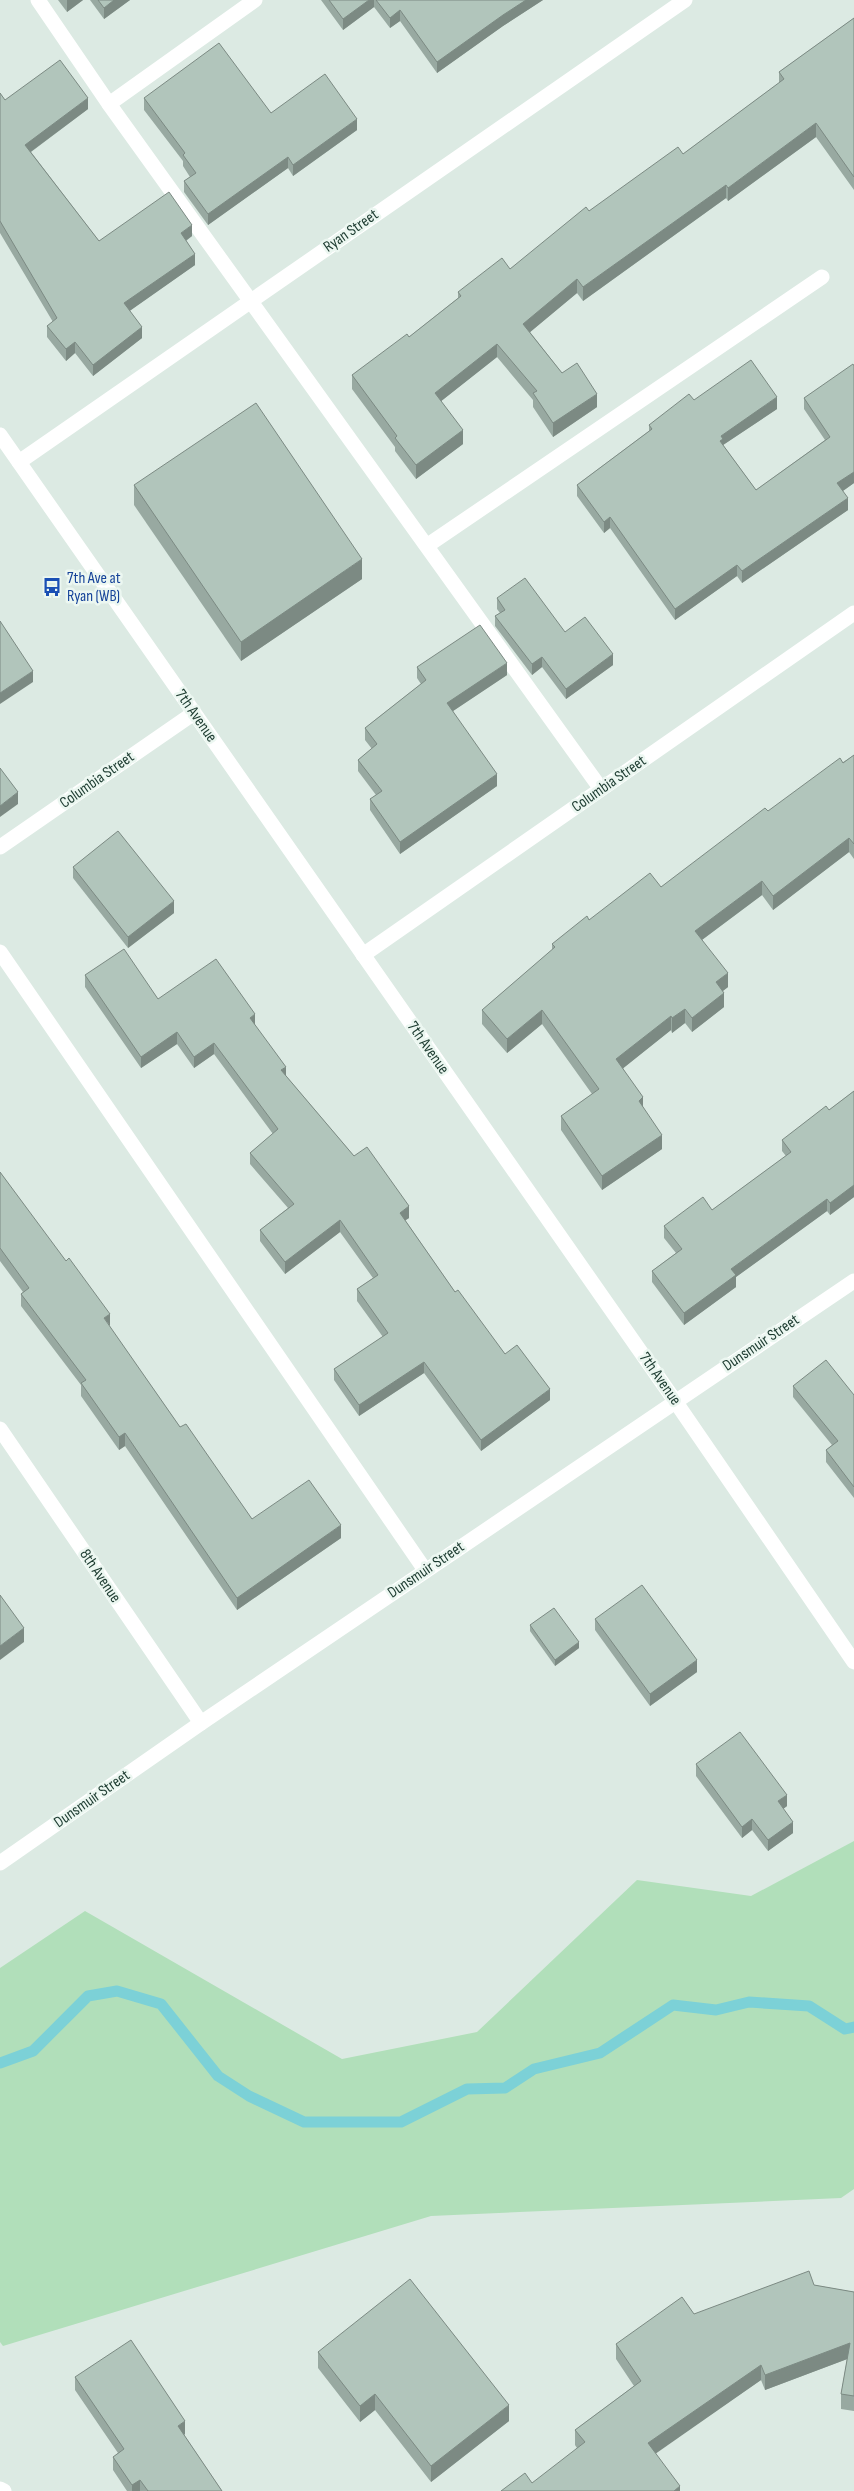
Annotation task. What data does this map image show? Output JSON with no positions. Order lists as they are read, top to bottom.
{
  "streets": {
    "street": [
      "Ryan Street",
      "7th Avenue",
      "Columbia Street",
      "Dunsmuir Street",
      "8th Avenue"
    ]
  },
  "crossings": [
    ["Ryan Street", "7th Avenue"],
    ["7th Avenue", "Columbia Street"],
    ["7th Avenue", "Dunsmuir Street"],
    ["Dunsmuir Street", "8th Avenue"]
  ],
  "places": {
    "bus stop": ["7th Ave at Ryan (WB)"]
  }
}
